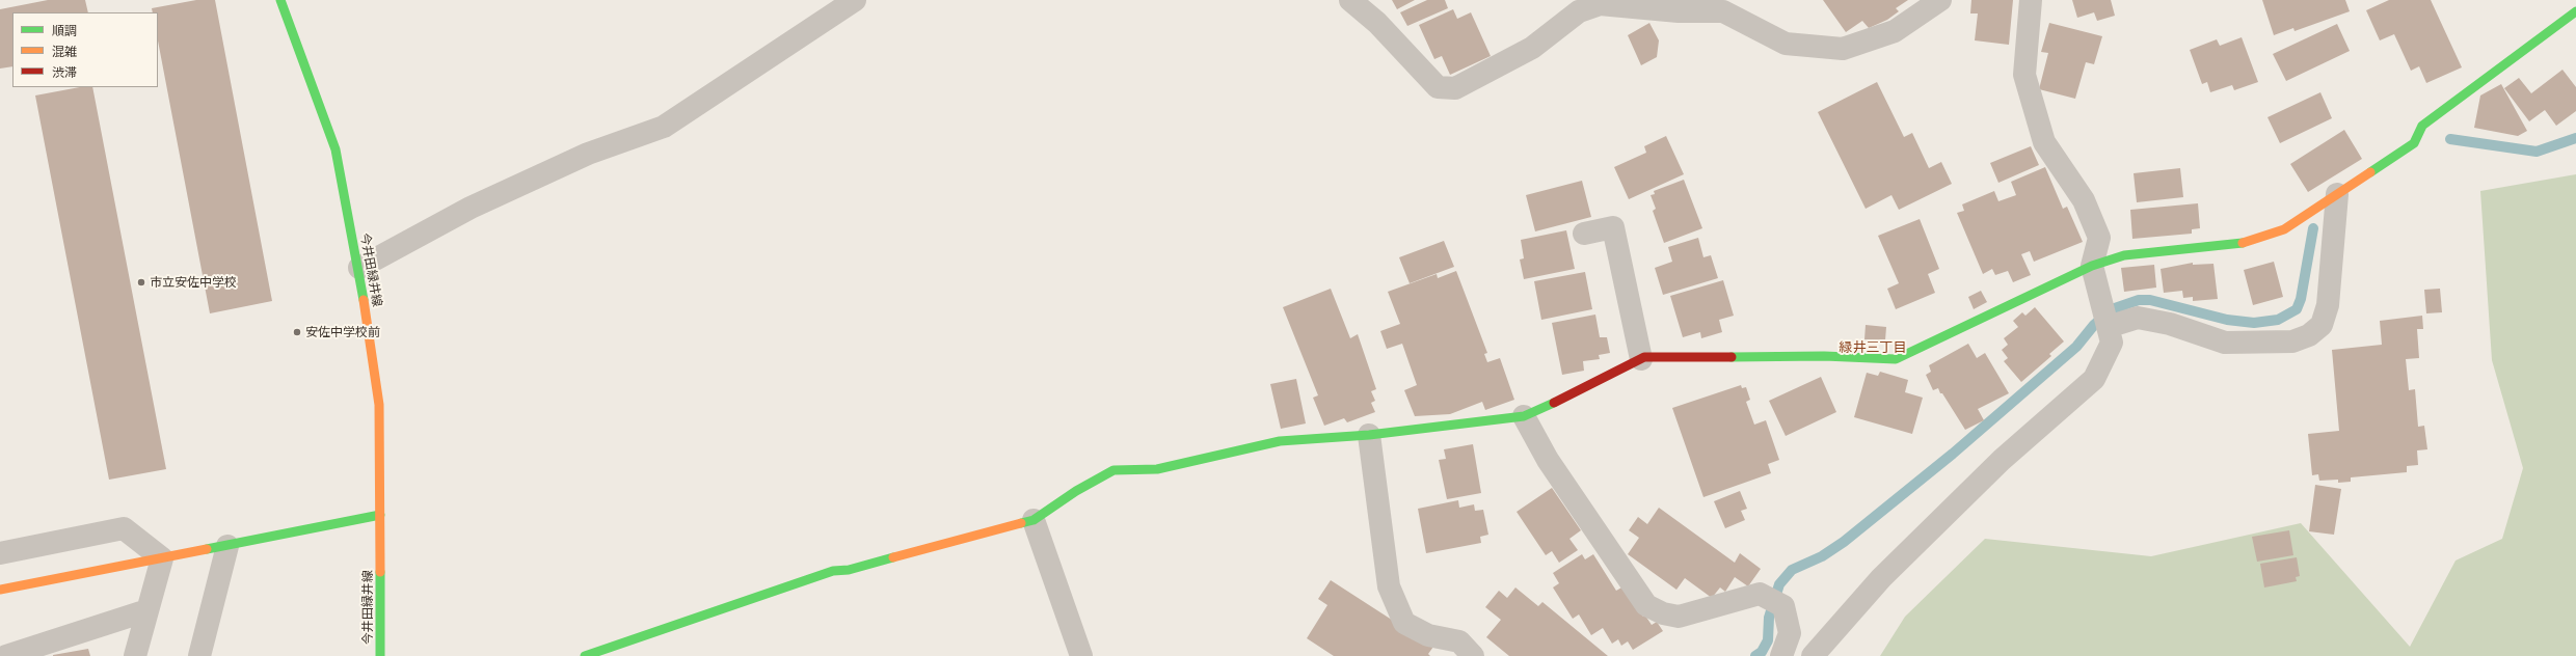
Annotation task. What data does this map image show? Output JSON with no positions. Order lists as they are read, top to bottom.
{
  "streets": {
    "street": ["今井田緑井線"]
  },
  "districts": ["緑井三丁目"],
  "places": ["市立安佐中学校", "安佐中学校前"],
  "legend": ["順調", "混雑", "渋滞"]
}
